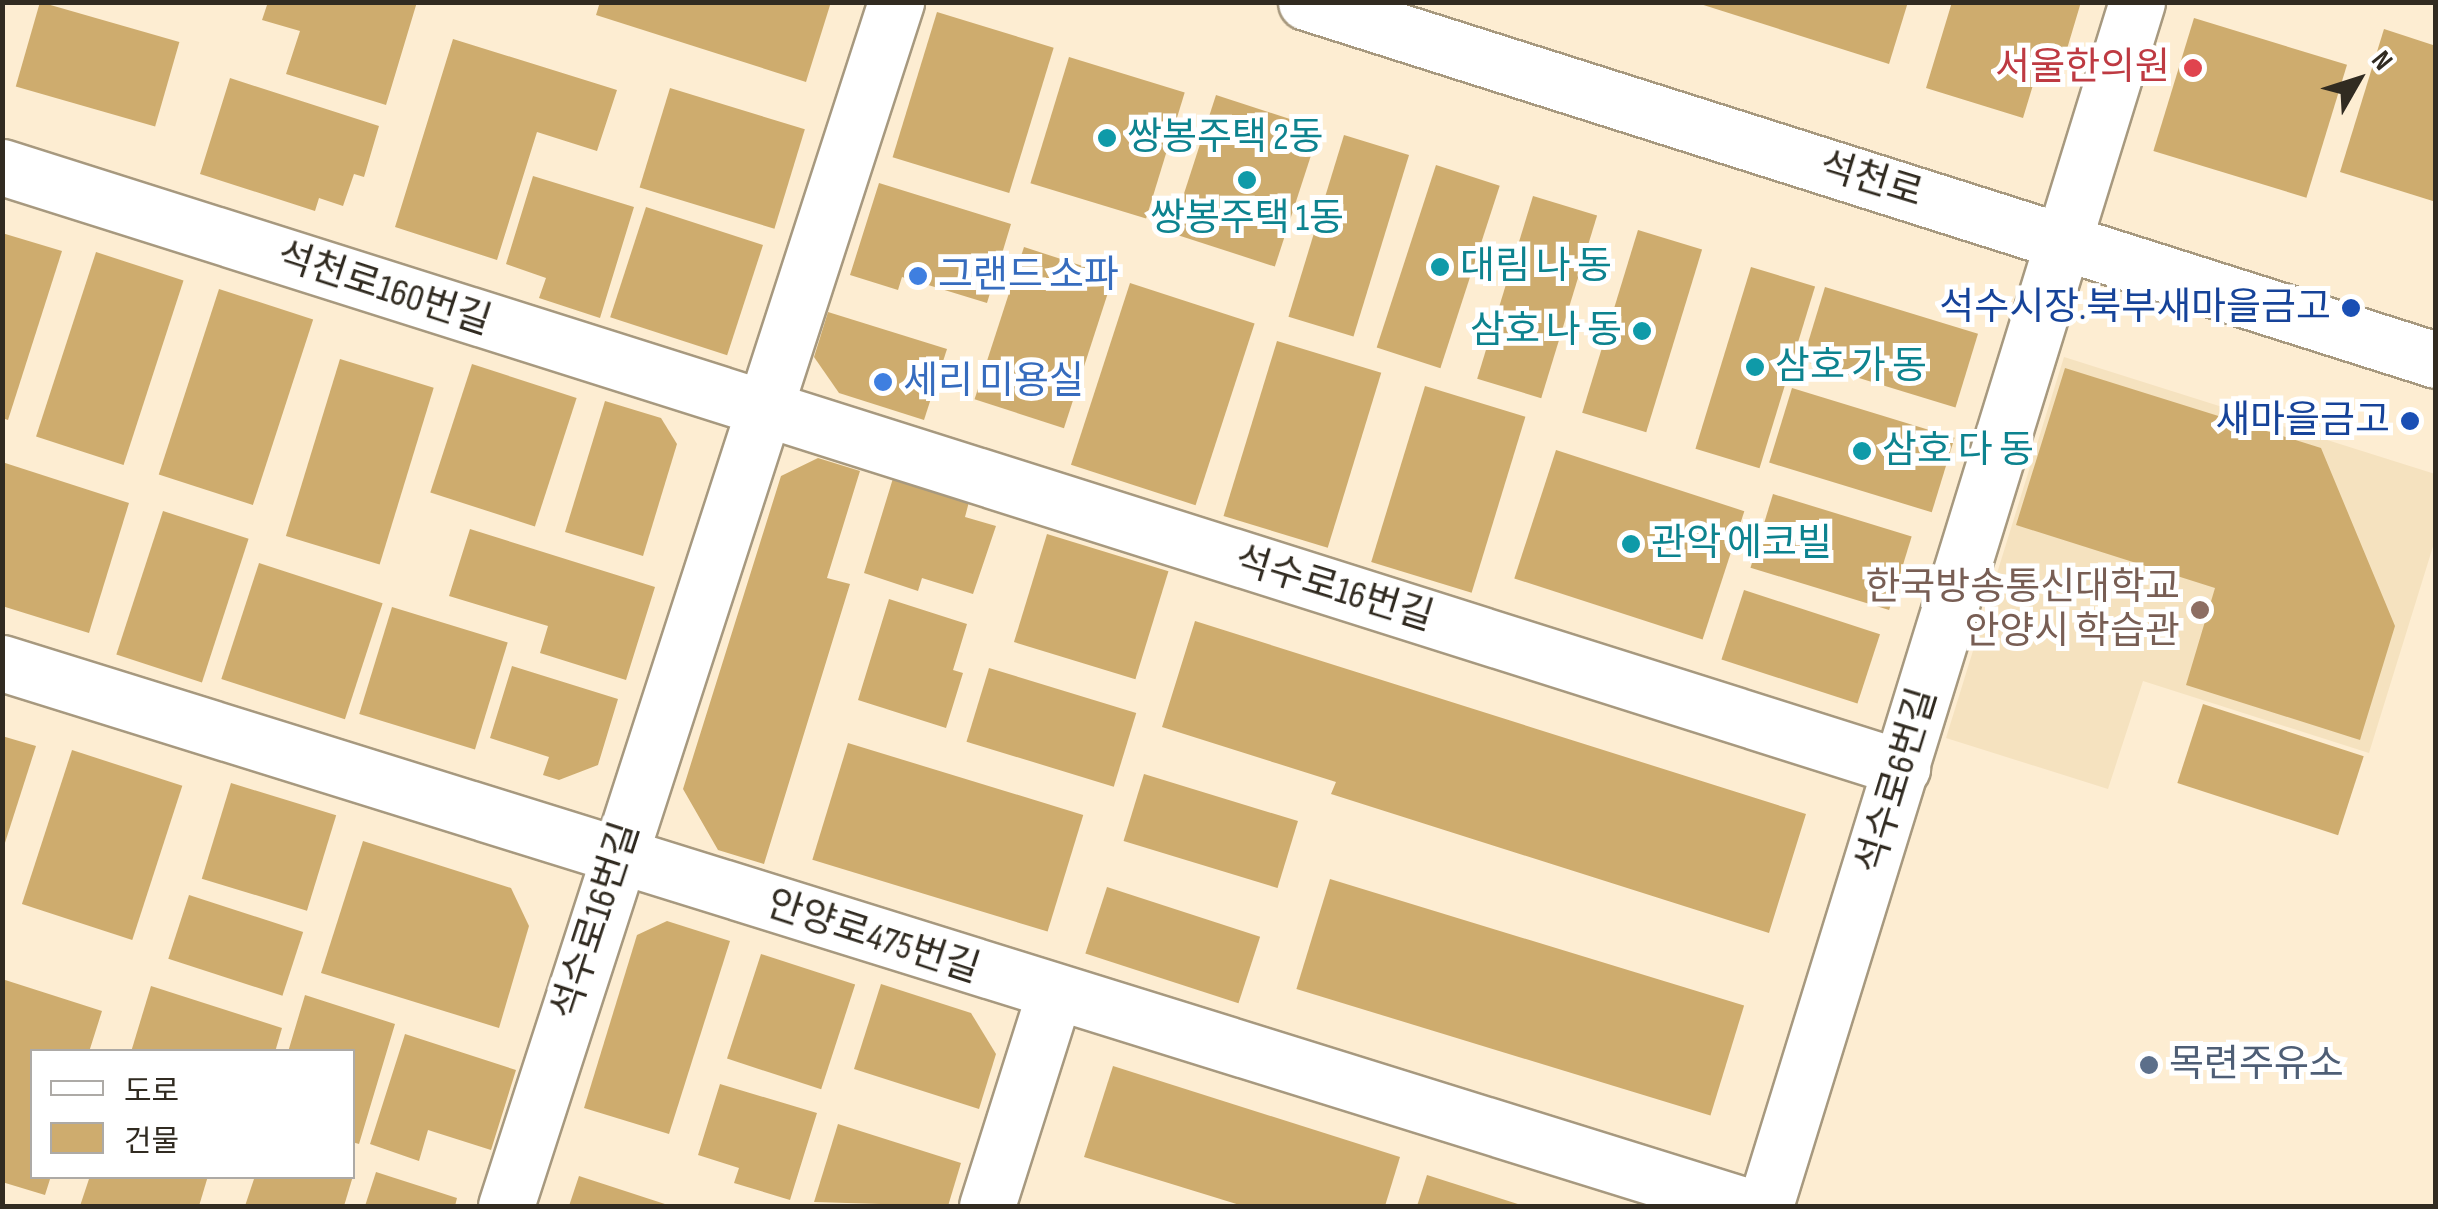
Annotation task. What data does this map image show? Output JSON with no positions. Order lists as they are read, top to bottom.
{
  "streets": {
    "street": [
      "석천로",
      "석천로160번길",
      "석수로16번길",
      "석수로6번길",
      "안양로475번길"
    ]
  },
  "crossings": [
    ["석천로", "석수로6번길"],
    ["석천로160번길", "석수로16번길"],
    ["석수로16번길", "석수로6번길"],
    ["석수로16번길", "안양로475번길"]
  ],
  "places": [
    "서울한의원",
    "쌍봉주택 2동",
    "쌍봉주택 1동",
    "대림 나 동",
    "그랜드 소파",
    "석수시장.북부새마을금고",
    "삼호 나 동",
    "삼호 가 동",
    "세리 미용실",
    "새마을금고",
    "삼호 다 동",
    "관악 에코빌",
    "한국방송통신대학교 안양시 학습관",
    "목련주유소"
  ],
  "legend": ["도로", "건물"],
  "north": "top right"
}
